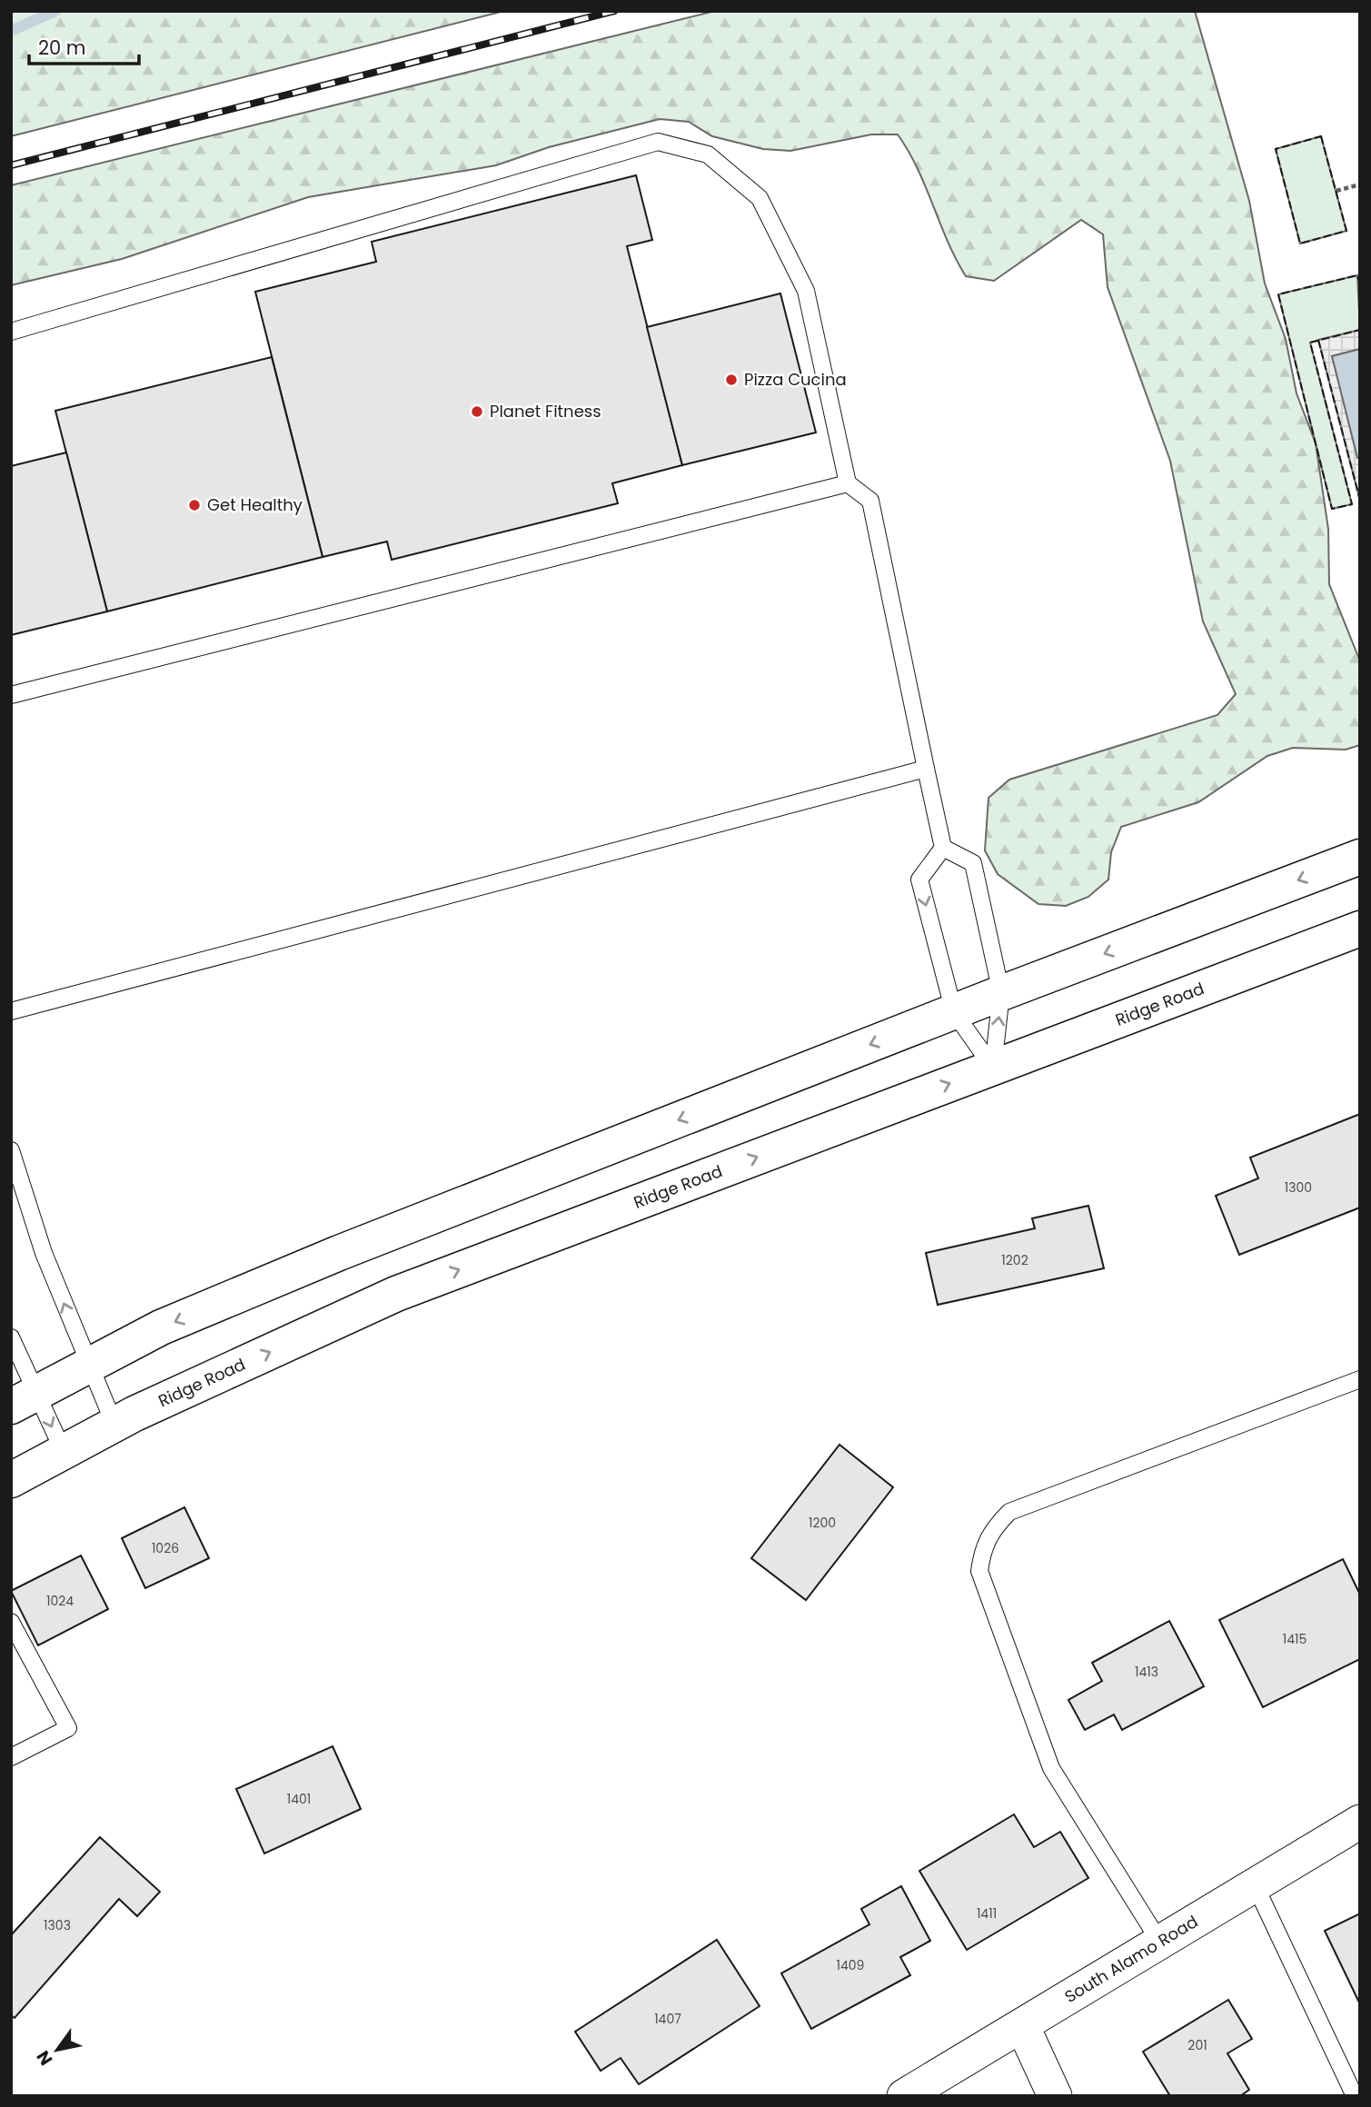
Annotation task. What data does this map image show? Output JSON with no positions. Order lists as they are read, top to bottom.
{
  "streets": {
    "main road": ["Ridge Road"],
    "street": ["South Alamo Road"]
  },
  "places": ["Pizza Cucina", "Planet Fitness", "Get Healthy"],
  "house_numbers": [
    "1300",
    "1202",
    "1200",
    "1026",
    "1024",
    "1415",
    "1413",
    "1401",
    "1411",
    "1303",
    "1409",
    "1407",
    "201"
  ],
  "scale_bar": "20 m",
  "north": "bottom left"
}
